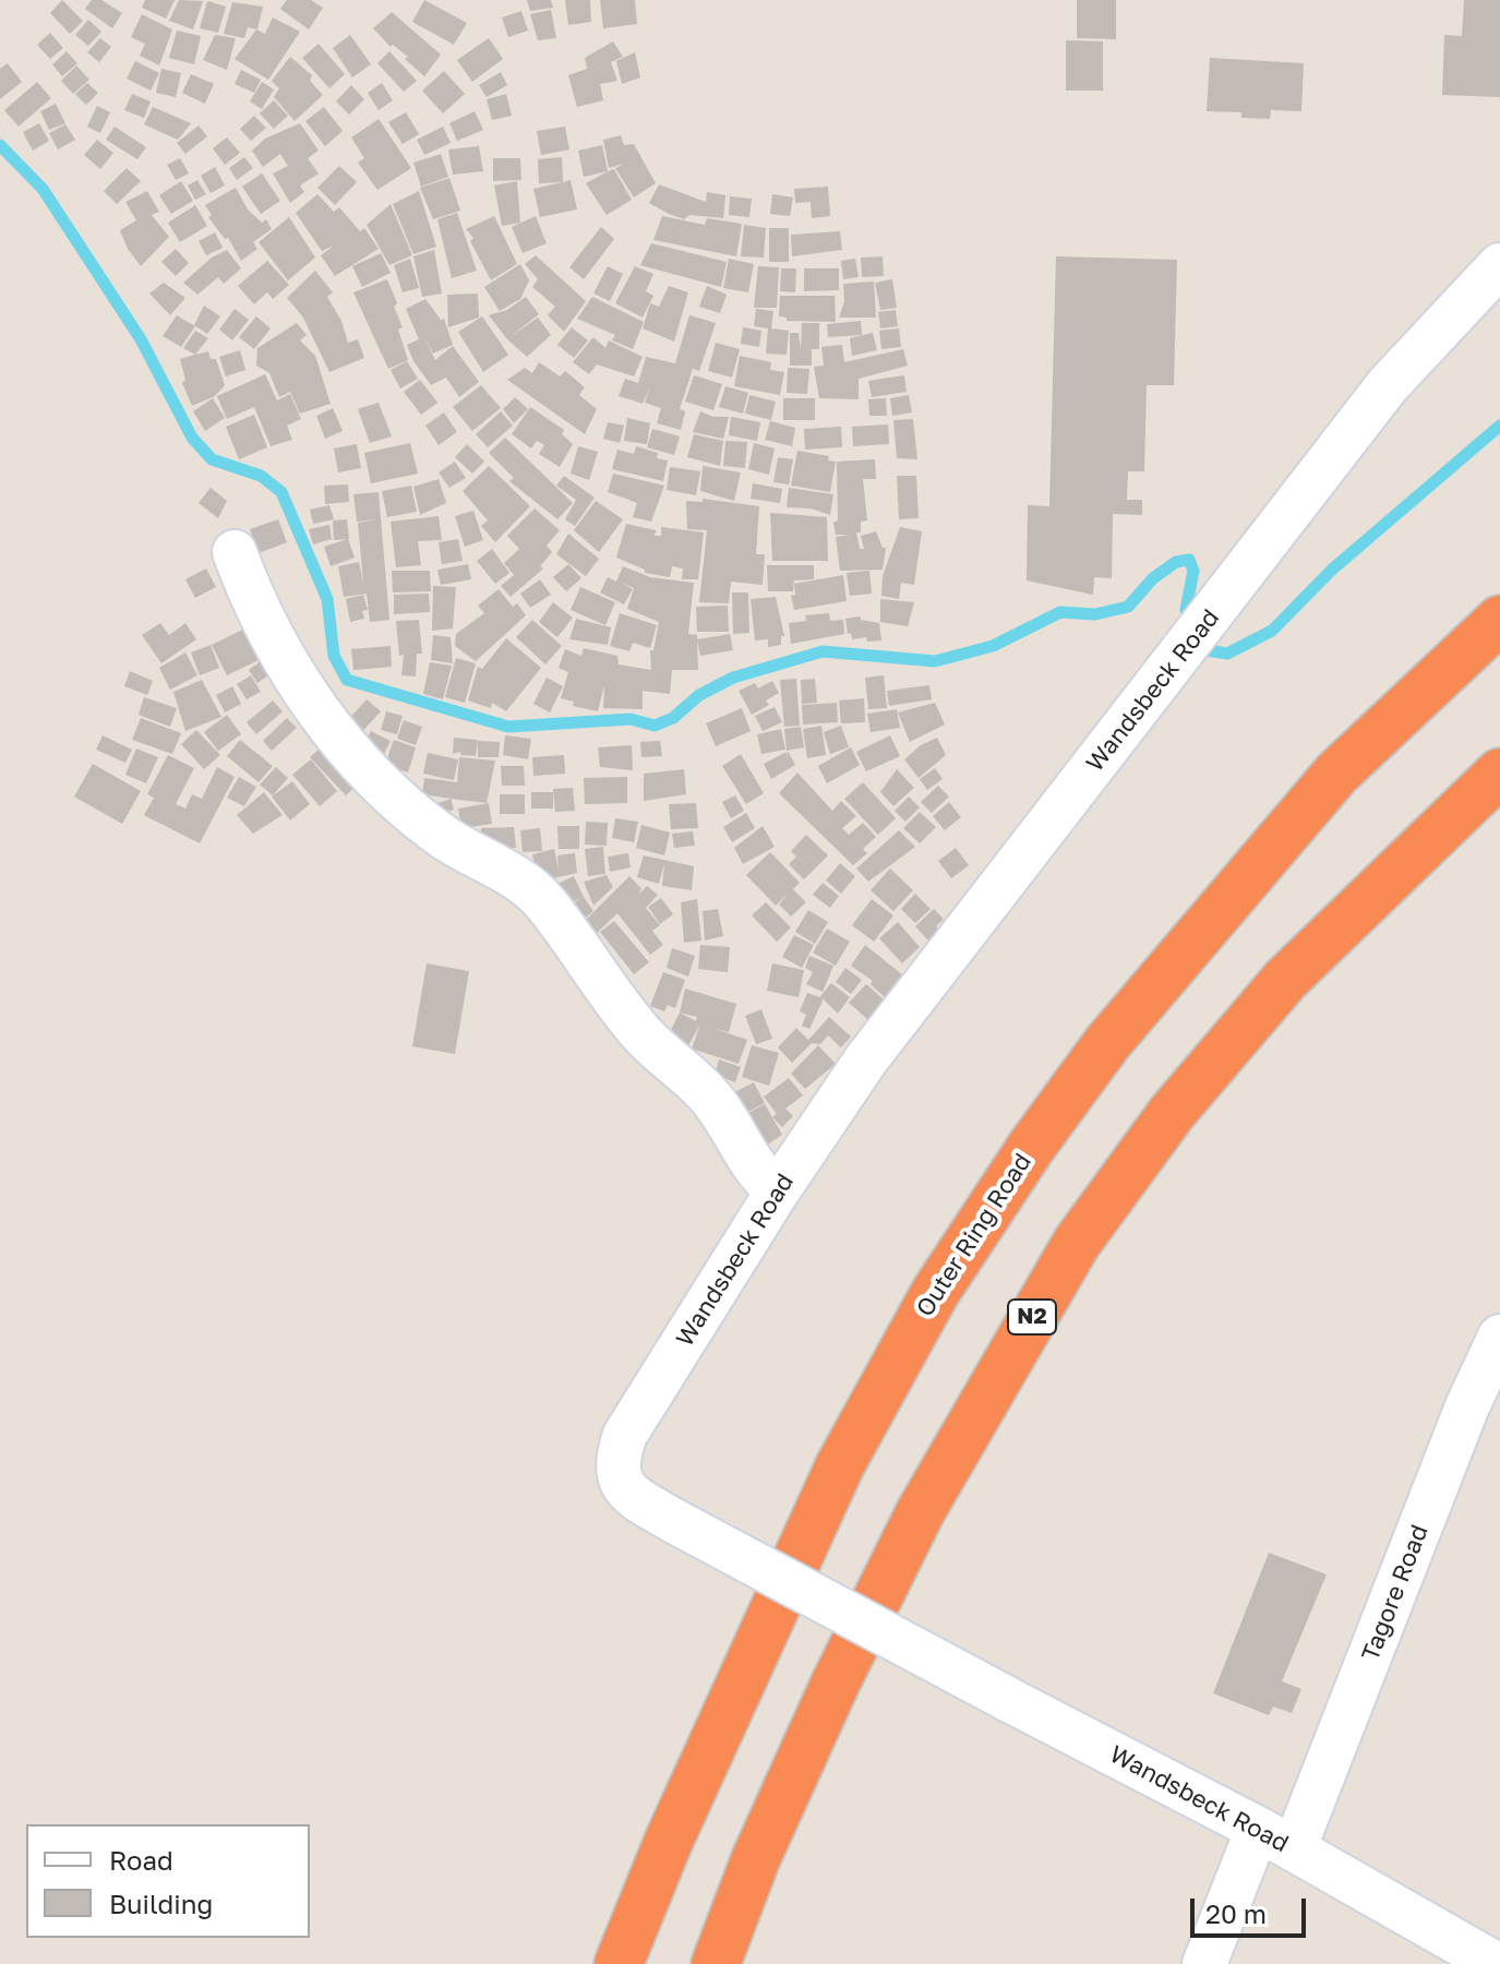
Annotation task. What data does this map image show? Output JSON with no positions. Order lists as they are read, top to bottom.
{
  "streets": {
    "highway": ["Outer Ring Road", "N2"],
    "street": ["Wandsbeck Road", "Tagore Road"]
  },
  "crossings": [
    ["Wandsbeck Road", "Tagore Road"]
  ],
  "legend": ["Road", "Building"],
  "scale_bar": "20 m"
}
